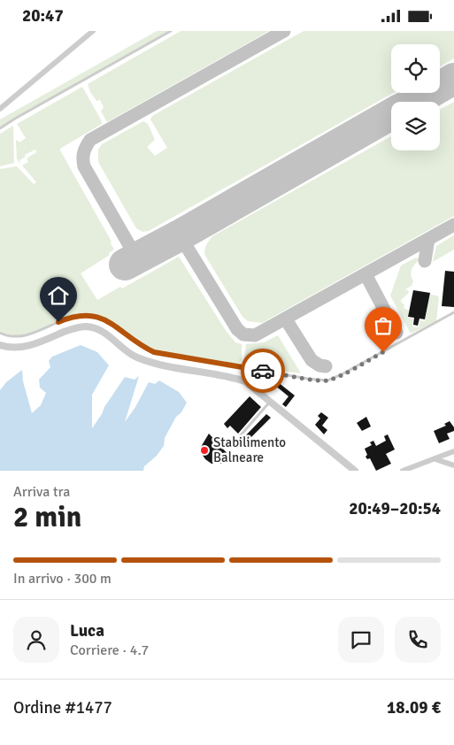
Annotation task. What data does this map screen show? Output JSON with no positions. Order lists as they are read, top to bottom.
{
  "places": ["Stabilimento Balneare"],
  "page": {
    "status": "20:47",
    "heading": ["2 min", "Arriva tra", "20:49–20:54"],
    "panel": [
      "Luca",
      "Corriere · 4.7",
      "Ordine #1477",
      "18.09 €"
    ],
    "bar": "In arrivo · 300 m"
  }
}
